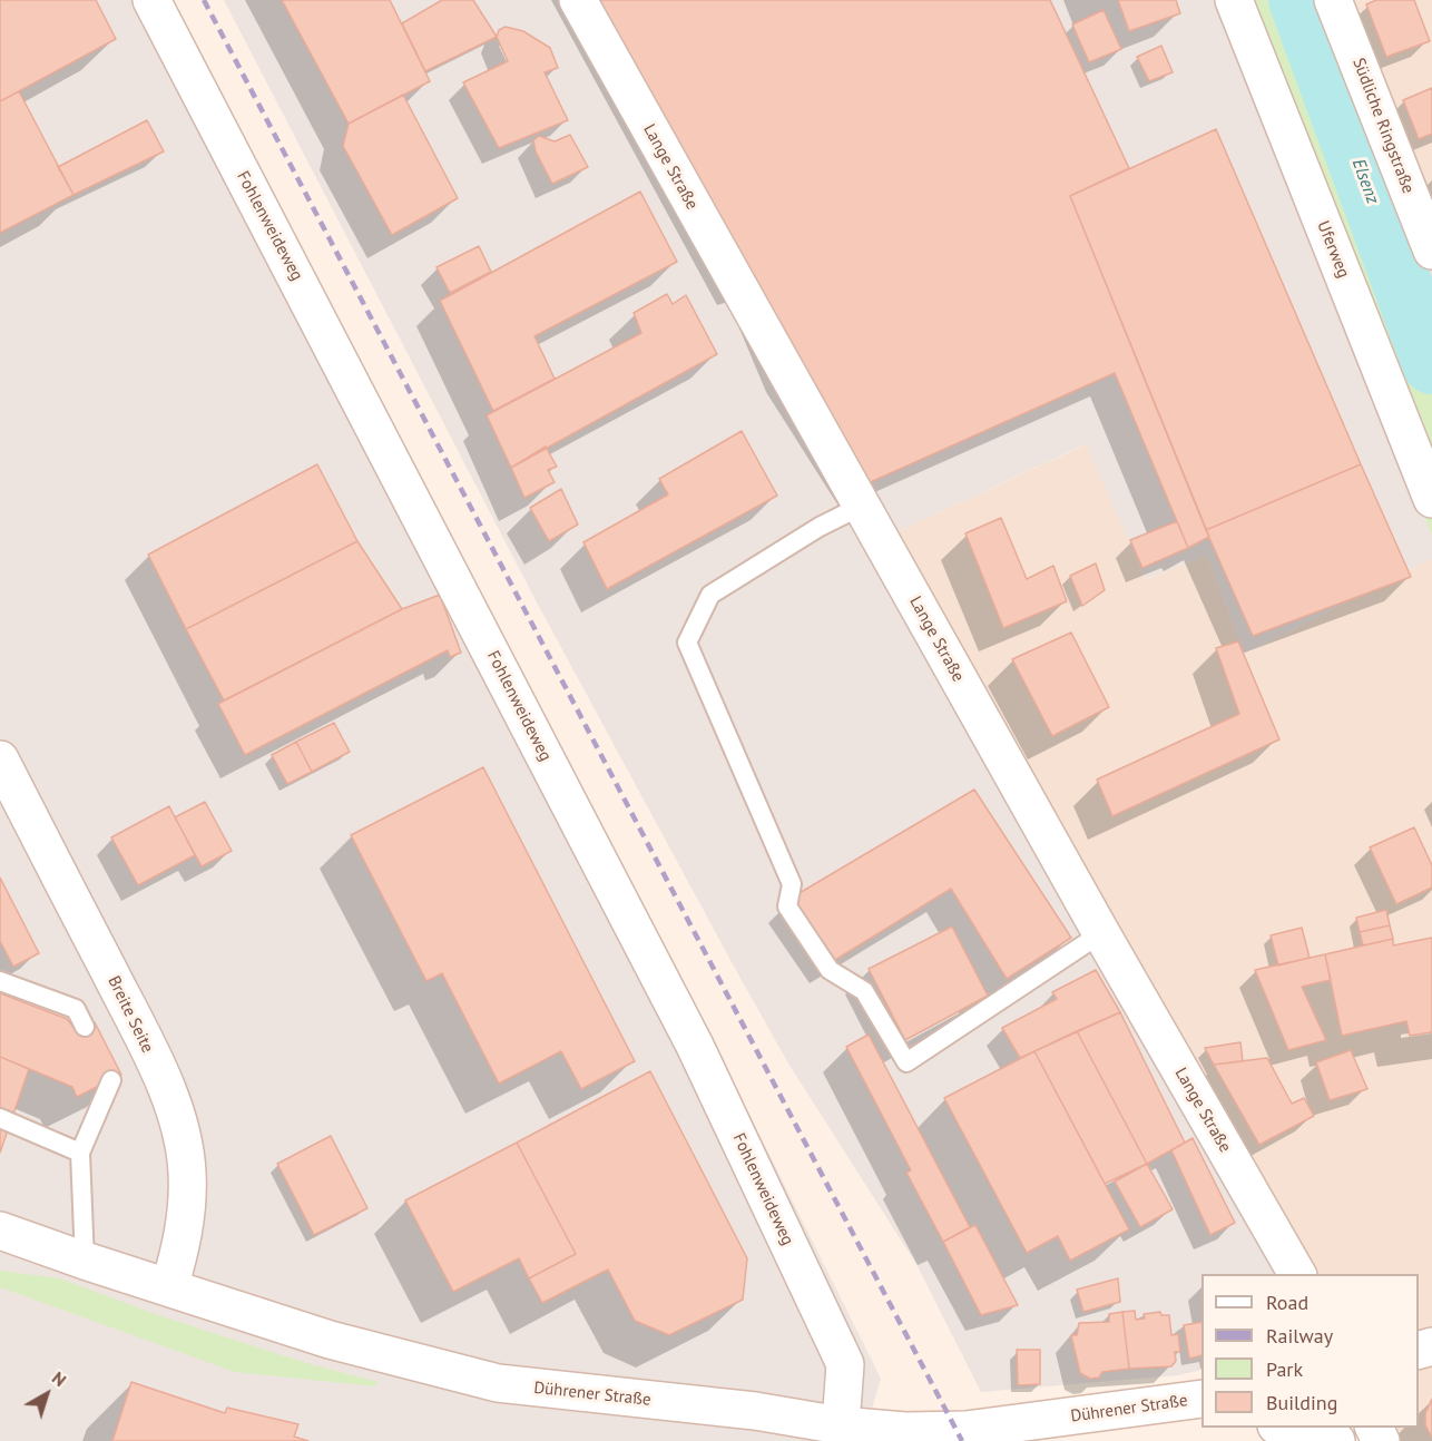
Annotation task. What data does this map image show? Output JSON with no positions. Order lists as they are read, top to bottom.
{
  "streets": {
    "street": [
      "Südliche Ringstraße",
      "Lange Straße",
      "Fohlenweideweg",
      "Uferweg",
      "Breite Seite",
      "Dührener Straße"
    ]
  },
  "crossings": [
    ["Fohlenweideweg", "Dührener Straße"],
    ["Breite Seite", "Dührener Straße"]
  ],
  "water": ["Elsenz"],
  "legend": [
    "Road",
    "Railway",
    "Park",
    "Building"
  ],
  "north": "top right"
}
